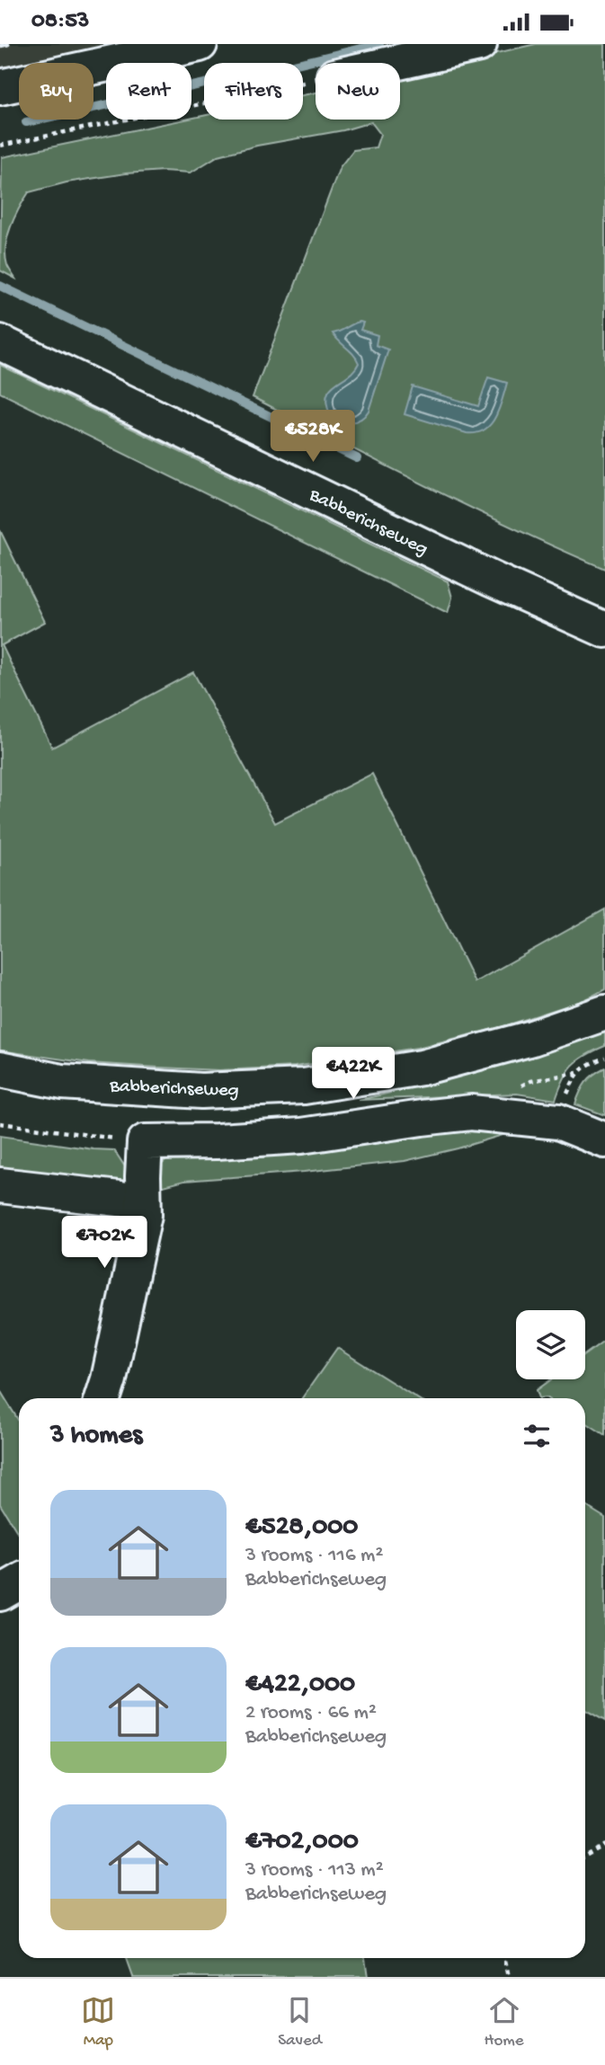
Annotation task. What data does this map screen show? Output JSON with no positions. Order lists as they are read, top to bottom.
{
  "streets": {
    "street": ["Babberichseweg"]
  },
  "page": {
    "status": "08:53",
    "chip": [
      "Buy",
      "Rent",
      "Filters",
      "New"
    ],
    "price": ["€528K", "€422K", "€702K"],
    "heading": "3 homes",
    "list": [
      {
        "name": "€528,000",
        "note": "3 rooms · 116 m² · Babberichseweg"
      },
      {
        "name": "€422,000",
        "note": "2 rooms · 66 m² · Babberichseweg"
      },
      {
        "name": "€702,000",
        "note": "3 rooms · 113 m² · Babberichseweg"
      }
    ],
    "tabs": ["Map", "Saved", "Home"]
  }
}
